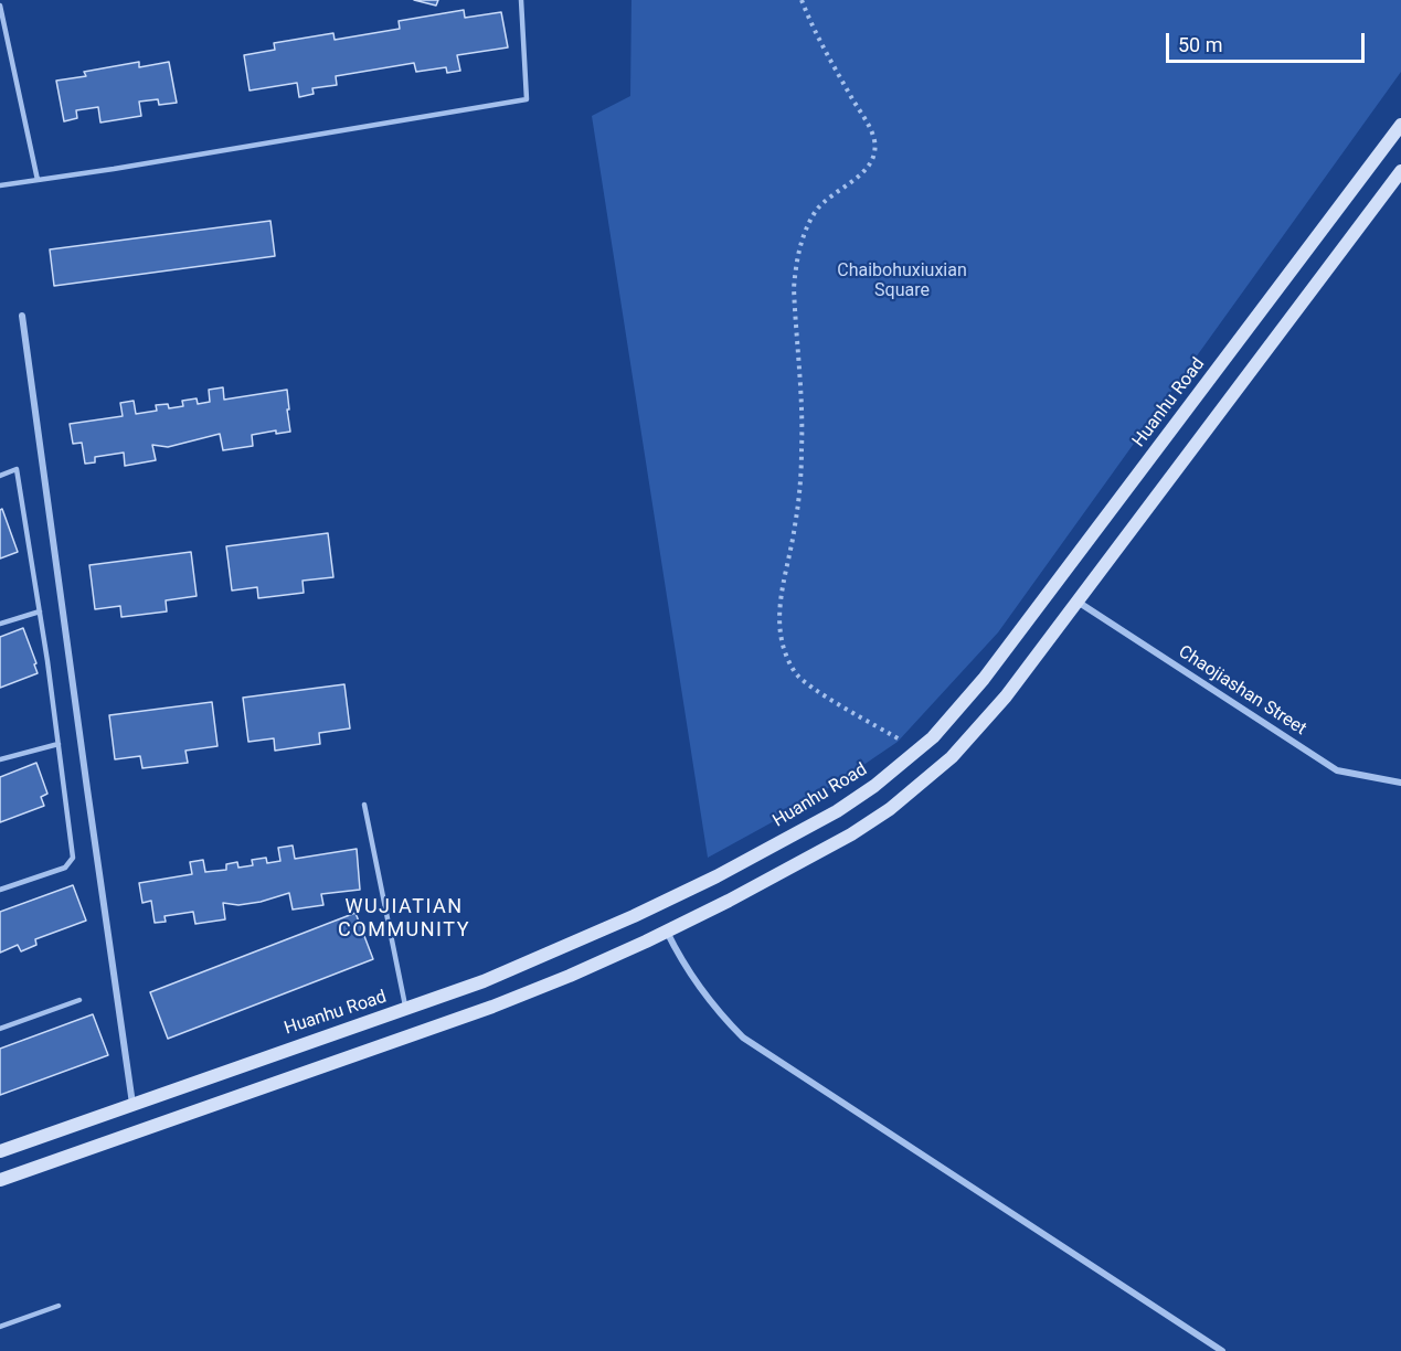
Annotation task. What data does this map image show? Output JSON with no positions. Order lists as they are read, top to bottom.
{
  "streets": {
    "street": ["Huanhu Road", "Chaojiashan Street"]
  },
  "districts": ["WUJIATIAN COMMUNITY"],
  "parks": ["Chaibohuxiuxian Square"],
  "scale_bar": "50 m"
}
